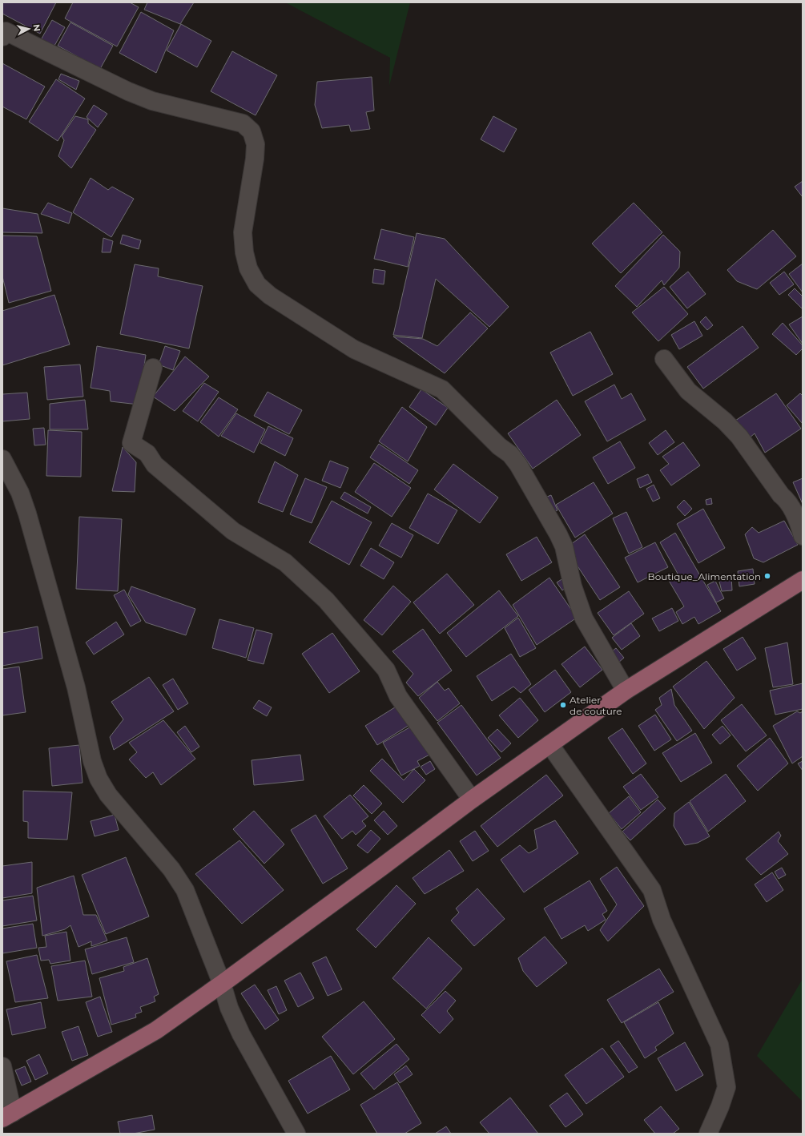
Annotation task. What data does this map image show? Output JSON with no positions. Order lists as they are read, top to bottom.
{
  "places": ["Boutique_Alimentation", "Atelier de couture"],
  "north": "right"
}
